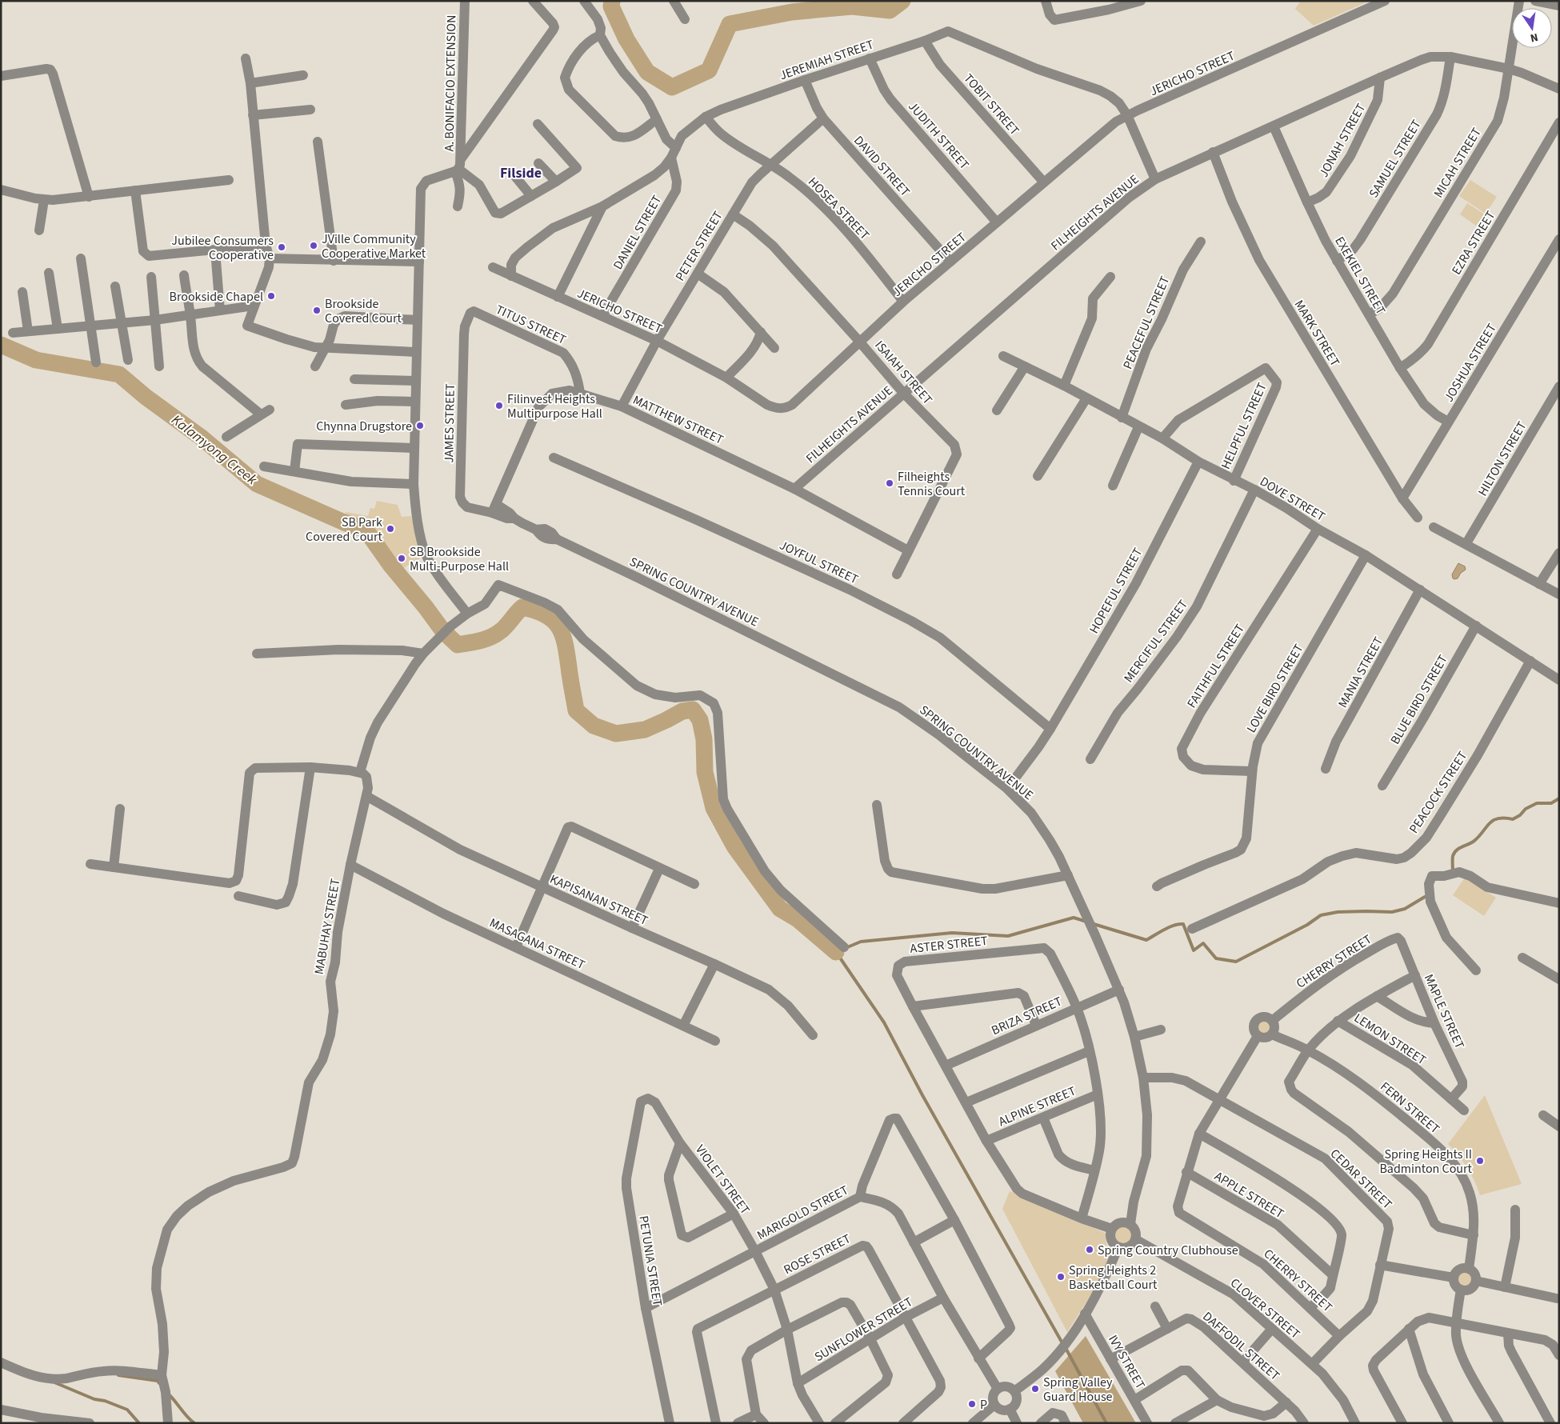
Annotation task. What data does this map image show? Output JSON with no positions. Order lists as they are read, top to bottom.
{
  "streets": {
    "street": [
      "JEREMIAH STREET",
      "JERICHO STREET",
      "A. BONIFACIO EXTENSION",
      "TOBIT STREET",
      "JUDITH STREET",
      "JONAH STREET",
      "SAMUEL STREET",
      "MICAH STREET",
      "DAVID STREET",
      "HOSEA STREET",
      "FILHEIGHTS AVENUE",
      "DANIEL STREET",
      "EZRA STREET",
      "PETER STREET",
      "EXEKIEL STREET",
      "PEACEFUL STREET",
      "TITUS STREET",
      "MARK STREET",
      "JOSHUA STREET",
      "ISAIAH STREET",
      "MATTHEW STREET",
      "JAMES STREET",
      "HELPFUL STREET",
      "HILTON STREET",
      "DOVE STREET",
      "JOYFUL STREET",
      "HOPEFUL STREET",
      "SPRING COUNTRY AVENUE",
      "MERCIFUL STREET",
      "FAITHFUL STREET",
      "MANIA STREET",
      "LOVE BIRD STREET",
      "BLUE BIRD STREET",
      "PEACOCK STREET",
      "KAPISANAN STREET",
      "MABUHAY STREET",
      "MASAGANA STREET",
      "ASTER STREET",
      "CHERRY STREET",
      "MAPLE STREET",
      "BRIZA STREET",
      "LEMON STREET",
      "ALPINE STREET",
      "FERN STREET",
      "CEDAR STREET",
      "VIOLET STREET",
      "APPLE STREET",
      "MARIGOLD STREET",
      "ROSE STREET",
      "PETUNIA STREET",
      "CLOVER STREET",
      "SUNFLOWER STREET",
      "DAFFODIL STREET",
      "IVY STREET"
    ]
  },
  "crossings": [
    ["JEREMIAH STREET", "JERICHO STREET"],
    ["JEREMIAH STREET", "TOBIT STREET"],
    ["JEREMIAH STREET", "JUDITH STREET"],
    ["JEREMIAH STREET", "DAVID STREET"],
    ["JEREMIAH STREET", "HOSEA STREET"],
    ["JEREMIAH STREET", "FILHEIGHTS AVENUE"],
    ["JEREMIAH STREET", "DANIEL STREET"],
    ["JERICHO STREET", "TOBIT STREET"],
    ["JERICHO STREET", "JUDITH STREET"],
    ["JERICHO STREET", "DAVID STREET"],
    ["JERICHO STREET", "HOSEA STREET"],
    ["JERICHO STREET", "DANIEL STREET"],
    ["JERICHO STREET", "PETER STREET"],
    ["JERICHO STREET", "ISAIAH STREET"],
    ["JONAH STREET", "FILHEIGHTS AVENUE"],
    ["JONAH STREET", "EXEKIEL STREET"],
    ["SAMUEL STREET", "FILHEIGHTS AVENUE"],
    ["SAMUEL STREET", "EXEKIEL STREET"],
    ["MICAH STREET", "FILHEIGHTS AVENUE"],
    ["MICAH STREET", "EXEKIEL STREET"],
    ["DAVID STREET", "PETER STREET"],
    ["HOSEA STREET", "PETER STREET"],
    ["FILHEIGHTS AVENUE", "EXEKIEL STREET"],
    ["FILHEIGHTS AVENUE", "MARK STREET"],
    ["FILHEIGHTS AVENUE", "ISAIAH STREET"],
    ["FILHEIGHTS AVENUE", "MATTHEW STREET"],
    ["EZRA STREET", "EXEKIEL STREET"],
    ["PETER STREET", "ISAIAH STREET"],
    ["PETER STREET", "MATTHEW STREET"],
    ["EXEKIEL STREET", "JOSHUA STREET"],
    ["PEACEFUL STREET", "DOVE STREET"],
    ["TITUS STREET", "MATTHEW STREET"],
    ["TITUS STREET", "JAMES STREET"],
    ["MARK STREET", "JOSHUA STREET"],
    ["ISAIAH STREET", "MATTHEW STREET"],
    ["MATTHEW STREET", "JAMES STREET"],
    ["MATTHEW STREET", "SPRING COUNTRY AVENUE"],
    ["JAMES STREET", "SPRING COUNTRY AVENUE"],
    ["HELPFUL STREET", "DOVE STREET"],
    ["DOVE STREET", "HOPEFUL STREET"],
    ["DOVE STREET", "MERCIFUL STREET"],
    ["DOVE STREET", "FAITHFUL STREET"],
    ["DOVE STREET", "MANIA STREET"],
    ["DOVE STREET", "LOVE BIRD STREET"],
    ["DOVE STREET", "BLUE BIRD STREET"],
    ["DOVE STREET", "PEACOCK STREET"],
    ["JOYFUL STREET", "HOPEFUL STREET"],
    ["SPRING COUNTRY AVENUE", "ASTER STREET"],
    ["SPRING COUNTRY AVENUE", "BRIZA STREET"],
    ["SPRING COUNTRY AVENUE", "CEDAR STREET"],
    ["SPRING COUNTRY AVENUE", "CLOVER STREET"],
    ["FAITHFUL STREET", "LOVE BIRD STREET"],
    ["KAPISANAN STREET", "MABUHAY STREET"],
    ["MABUHAY STREET", "MASAGANA STREET"],
    ["ASTER STREET", "BRIZA STREET"],
    ["ASTER STREET", "ALPINE STREET"],
    ["ASTER STREET", "CLOVER STREET"],
    ["CHERRY STREET", "MAPLE STREET"],
    ["CHERRY STREET", "FERN STREET"],
    ["CHERRY STREET", "CEDAR STREET"],
    ["CHERRY STREET", "APPLE STREET"],
    ["MAPLE STREET", "LEMON STREET"],
    ["CEDAR STREET", "CLOVER STREET"],
    ["VIOLET STREET", "MARIGOLD STREET"],
    ["VIOLET STREET", "ROSE STREET"],
    ["VIOLET STREET", "PETUNIA STREET"],
    ["VIOLET STREET", "SUNFLOWER STREET"],
    ["MARIGOLD STREET", "PETUNIA STREET"],
    ["MARIGOLD STREET", "SUNFLOWER STREET"],
    ["ROSE STREET", "SUNFLOWER STREET"],
    ["DAFFODIL STREET", "IVY STREET"]
  ],
  "districts": ["Filside"],
  "water": ["Kalamyong Creek"],
  "places": [
    "JVille Community Cooperative Market",
    "Jubilee Consumers Cooperative",
    "Brookside Chapel",
    "Brookside Covered Court",
    "Filinvest Heights Multipurpose Hall",
    "Chynna Drugstore",
    "Filheights Tennis Court",
    "SB Park Covered Court",
    "SB Brookside Multi-Purpose Hall",
    "Spring Heights II Badminton Court",
    "Spring Country Clubhouse",
    "Spring Heights 2 Basketball Court",
    "Spring Valley Guard House",
    "P"
  ],
  "north": "bottom"
}
